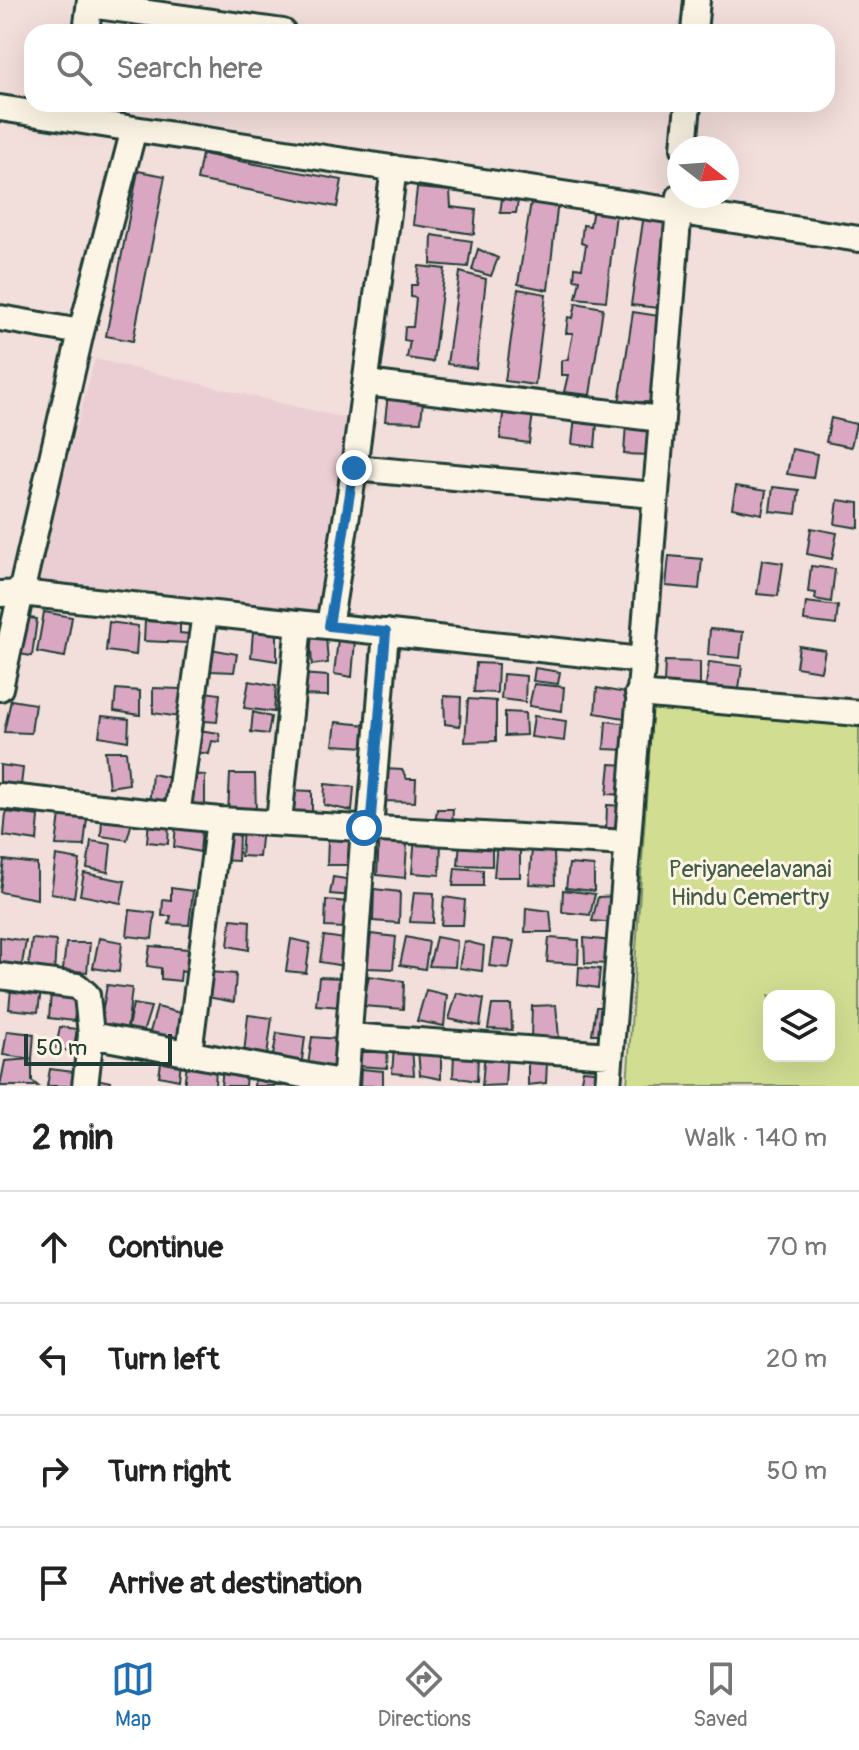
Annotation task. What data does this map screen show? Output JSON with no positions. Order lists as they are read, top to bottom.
{
  "parks": ["Periyaneelavanai Hindu Cemertry"],
  "scale_bar": "50 m",
  "north": "right",
  "page": {
    "search": "Search here",
    "scale": "50 m",
    "heading": ["2 min", "Walk · 140 m"],
    "list": [
      ["Continue", "70 m"],
      ["Turn left", "20 m"],
      ["Turn right", "50 m"],
      "Arrive at destination"
    ],
    "nav": ["Map", "Directions", "Saved"]
  }
}
